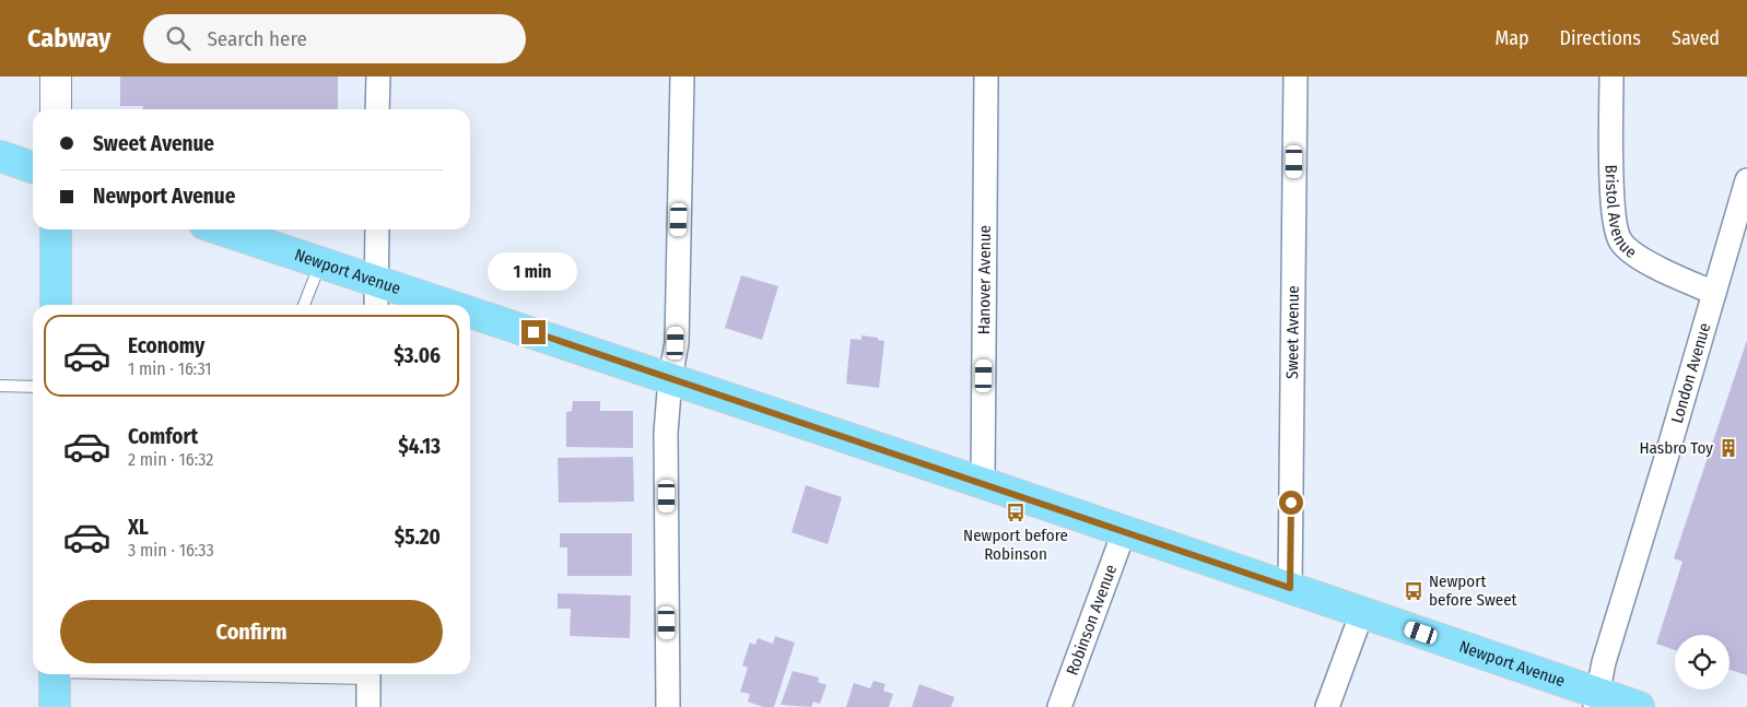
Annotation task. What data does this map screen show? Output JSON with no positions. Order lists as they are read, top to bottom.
{
  "streets": {
    "main road": ["Newport Avenue"],
    "street": [
      "Bristol Avenue",
      "Hanover Avenue",
      "Sweet Avenue",
      "London Avenue",
      "Robinson Avenue"
    ]
  },
  "crossings": [
    ["Bristol Avenue", "London Avenue"],
    ["Newport Avenue", "Hanover Avenue"],
    ["Newport Avenue", "Sweet Avenue"],
    ["Newport Avenue", "London Avenue"],
    ["Newport Avenue", "Robinson Avenue"]
  ],
  "places": {
    "building": ["Hasbro Toy"],
    "bus stop": ["Newport before Robinson", "Newport before Sweet"]
  },
  "page": {
    "header": "Cabway",
    "search": "Search here",
    "nav": ["Map", "Directions", "Saved"],
    "banner": ["Sweet Avenue", "Newport Avenue"],
    "bubble": "1 min",
    "list": [
      {
        "name": "Economy",
        "note": "1 min · 16:31",
        "value": "$3.06"
      },
      {
        "name": "Comfort",
        "note": "2 min · 16:32",
        "value": "$4.13"
      },
      {
        "name": "XL",
        "note": "3 min · 16:33",
        "value": "$5.20"
      }
    ],
    "buttons": "Confirm"
  }
}
